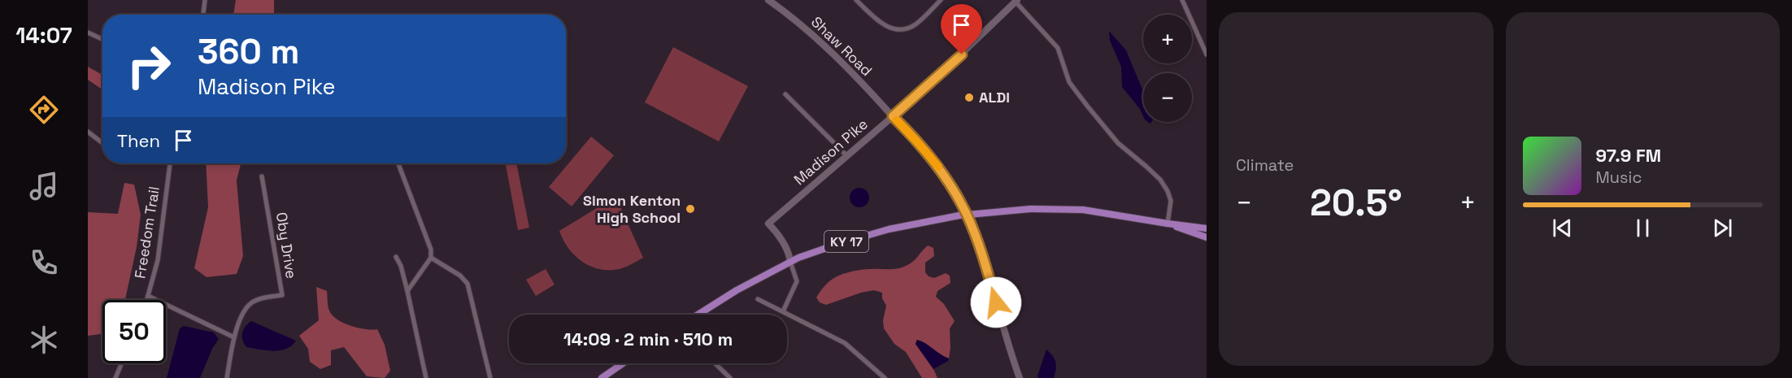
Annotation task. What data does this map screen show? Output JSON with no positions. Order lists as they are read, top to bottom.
{
  "streets": {
    "main road": ["Shaw Road", "Madison Pike", "KY 17"],
    "street": ["Freedom Trail", "Oby Drive"]
  },
  "crossings": [
    ["Shaw Road", "Madison Pike"],
    ["Shaw Road", "KY 17"],
    ["Madison Pike", "KY 17"]
  ],
  "places": ["ALDI", "Simon Kenton High School"],
  "page": {
    "tabs": "14:07",
    "tile": "Climate",
    "map_buttons": ["+", "−"],
    "turn": ["360 m", "Madison Pike"],
    "then": "Then",
    "song": ["97.9 FM", "Music"],
    "heat": ["−", "20.5°", "+"],
    "limit": "50",
    "trip": "14:09 · 2 min · 510 m"
  }
}
